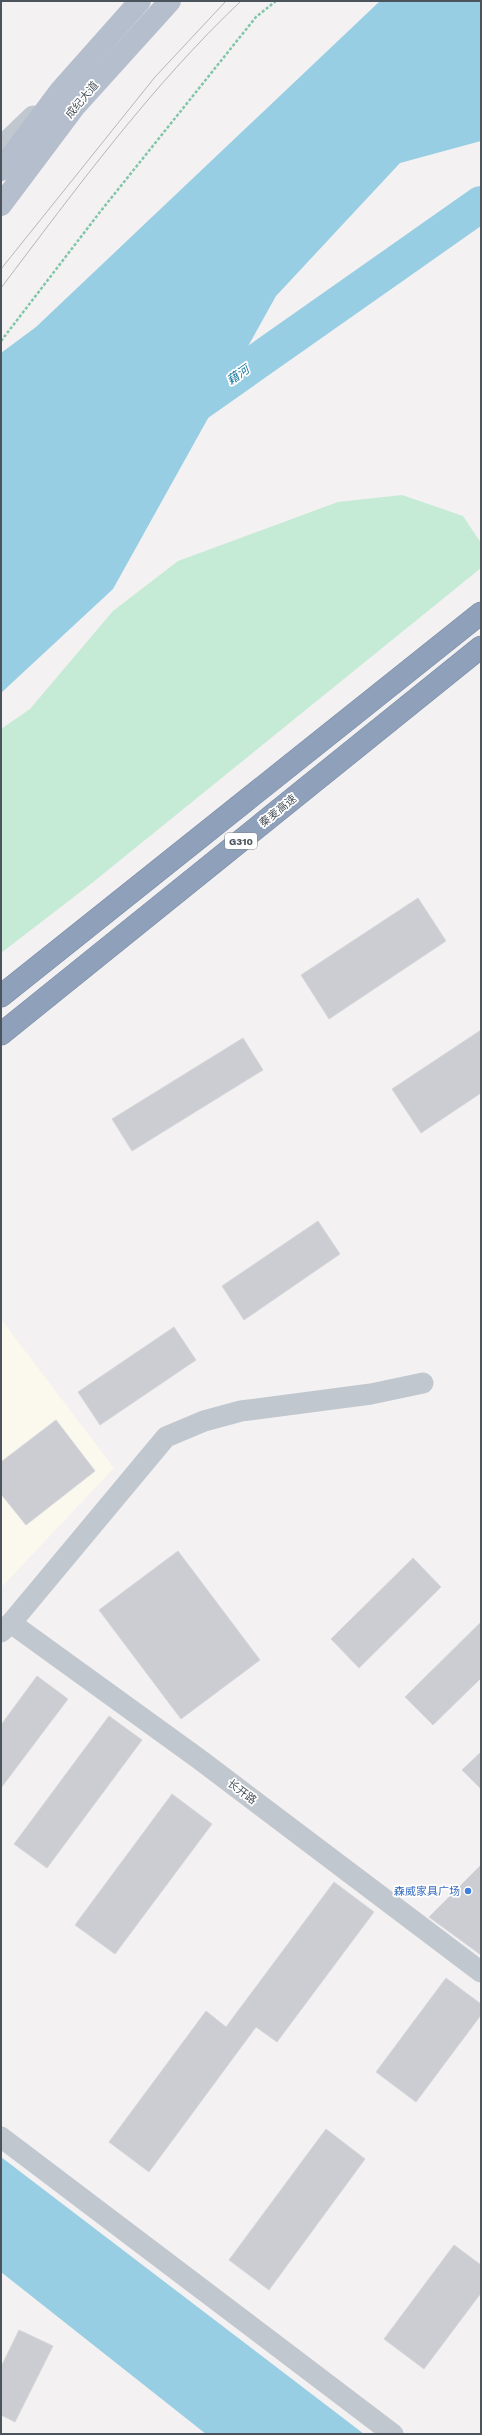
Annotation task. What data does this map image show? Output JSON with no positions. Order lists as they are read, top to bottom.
{
  "streets": {
    "highway": ["秦麦高速", "G310"],
    "main road": ["成纪大道"],
    "street": ["长开路"]
  },
  "water": ["藉河"],
  "places": ["森威家具广场"]
}
